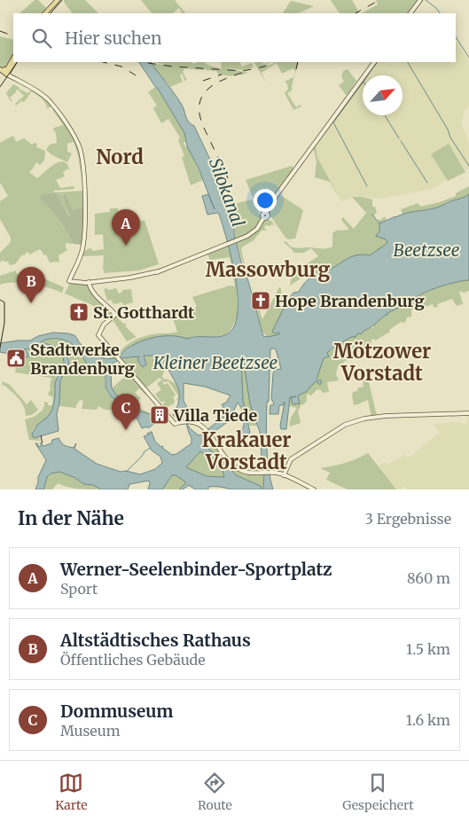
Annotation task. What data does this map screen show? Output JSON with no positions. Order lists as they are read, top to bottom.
{
  "districts": [
    "Nord",
    "Massowburg",
    "Mötzower Vorstadt",
    "Krakauer Vorstadt"
  ],
  "water": ["Silokanal", "Beetzsee", "Kleiner Beetzsee"],
  "places": {
    "church": ["Hope Brandenburg", "St. Gotthardt"],
    "public building": ["Stadtwerke Brandenburg"],
    "building": ["Villa Tiede"]
  },
  "north": "top right",
  "page": {
    "search": "Hier suchen",
    "pins": ["A", "B", "C"],
    "heading": ["In der Nähe", "3 Ergebnisse"],
    "list": [
      {
        "mark": "A",
        "name": "Werner-Seelenbinder-Sportplatz",
        "note": "Sport",
        "value": "860 m"
      },
      {
        "mark": "B",
        "name": "Altstädtisches Rathaus",
        "note": "Öffentliches Gebäude",
        "value": "1.5 km"
      },
      {
        "mark": "C",
        "name": "Dommuseum",
        "note": "Museum",
        "value": "1.6 km"
      }
    ],
    "nav": ["Karte", "Route", "Gespeichert"]
  }
}
